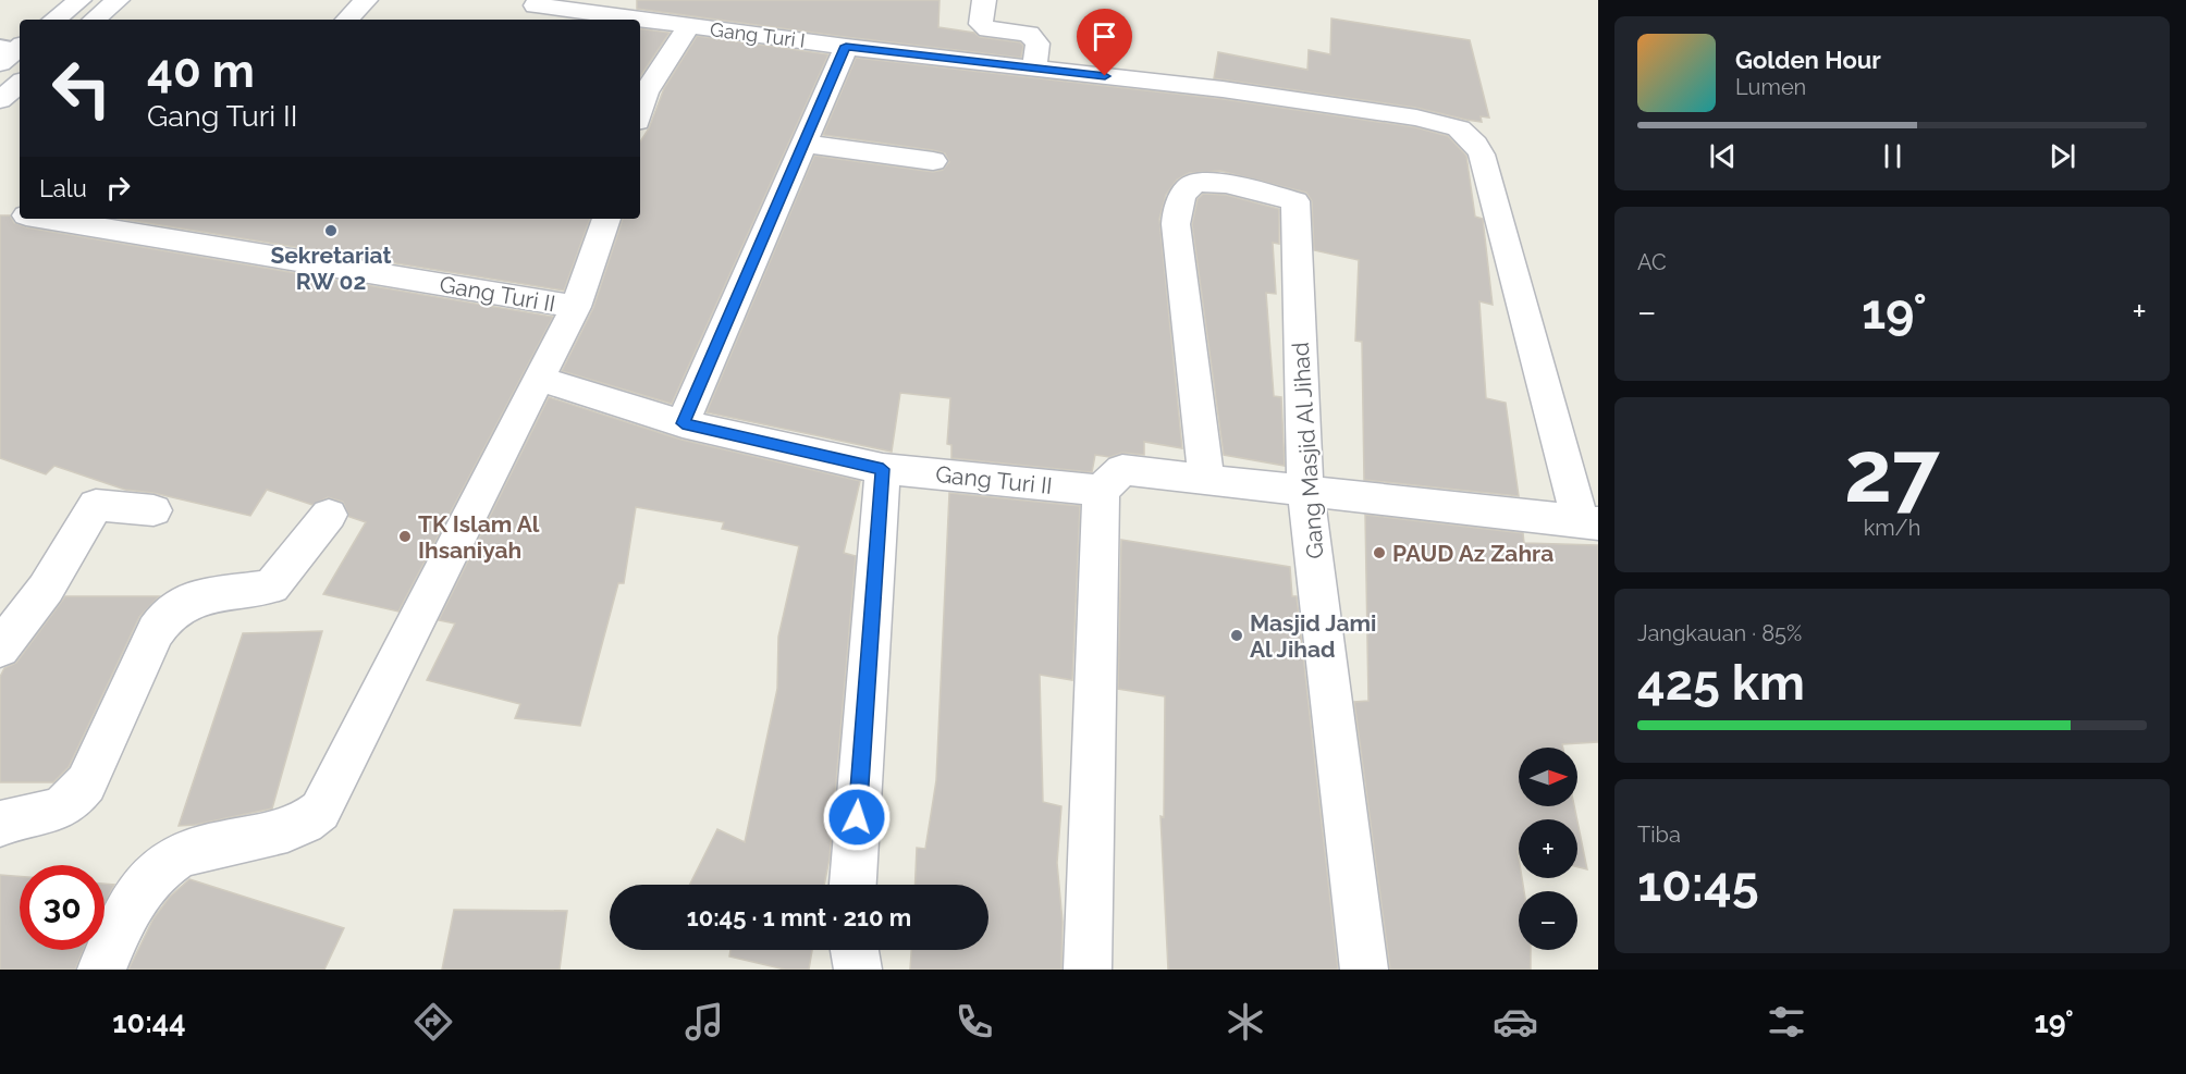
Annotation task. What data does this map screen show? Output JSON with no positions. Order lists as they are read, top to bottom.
{
  "streets": {
    "street": ["Gang Turi I", "Gang Turi II", "Gang Masjid Al Jihad"]
  },
  "places": [
    "Sekretariat RW 02",
    "TK Islam Al Ihsaniyah",
    "PAUD Az Zahra",
    "Masjid Jami Al Jihad"
  ],
  "north": "right",
  "page": {
    "turn": ["40 m", "Gang Turi II"],
    "song": ["Golden Hour", "Lumen"],
    "then": "Lalu",
    "tile": [
      "AC",
      ["27", "km/h"],
      ["Jangkauan · 85%", "425 km"],
      ["Tiba", "10:45"]
    ],
    "heat": ["−", "19°", "+"],
    "map_buttons": ["+", "−"],
    "limit": "30",
    "trip": "10:45 · 1 mnt · 210 m",
    "tabs": ["10:44", "19°"]
  }
}
